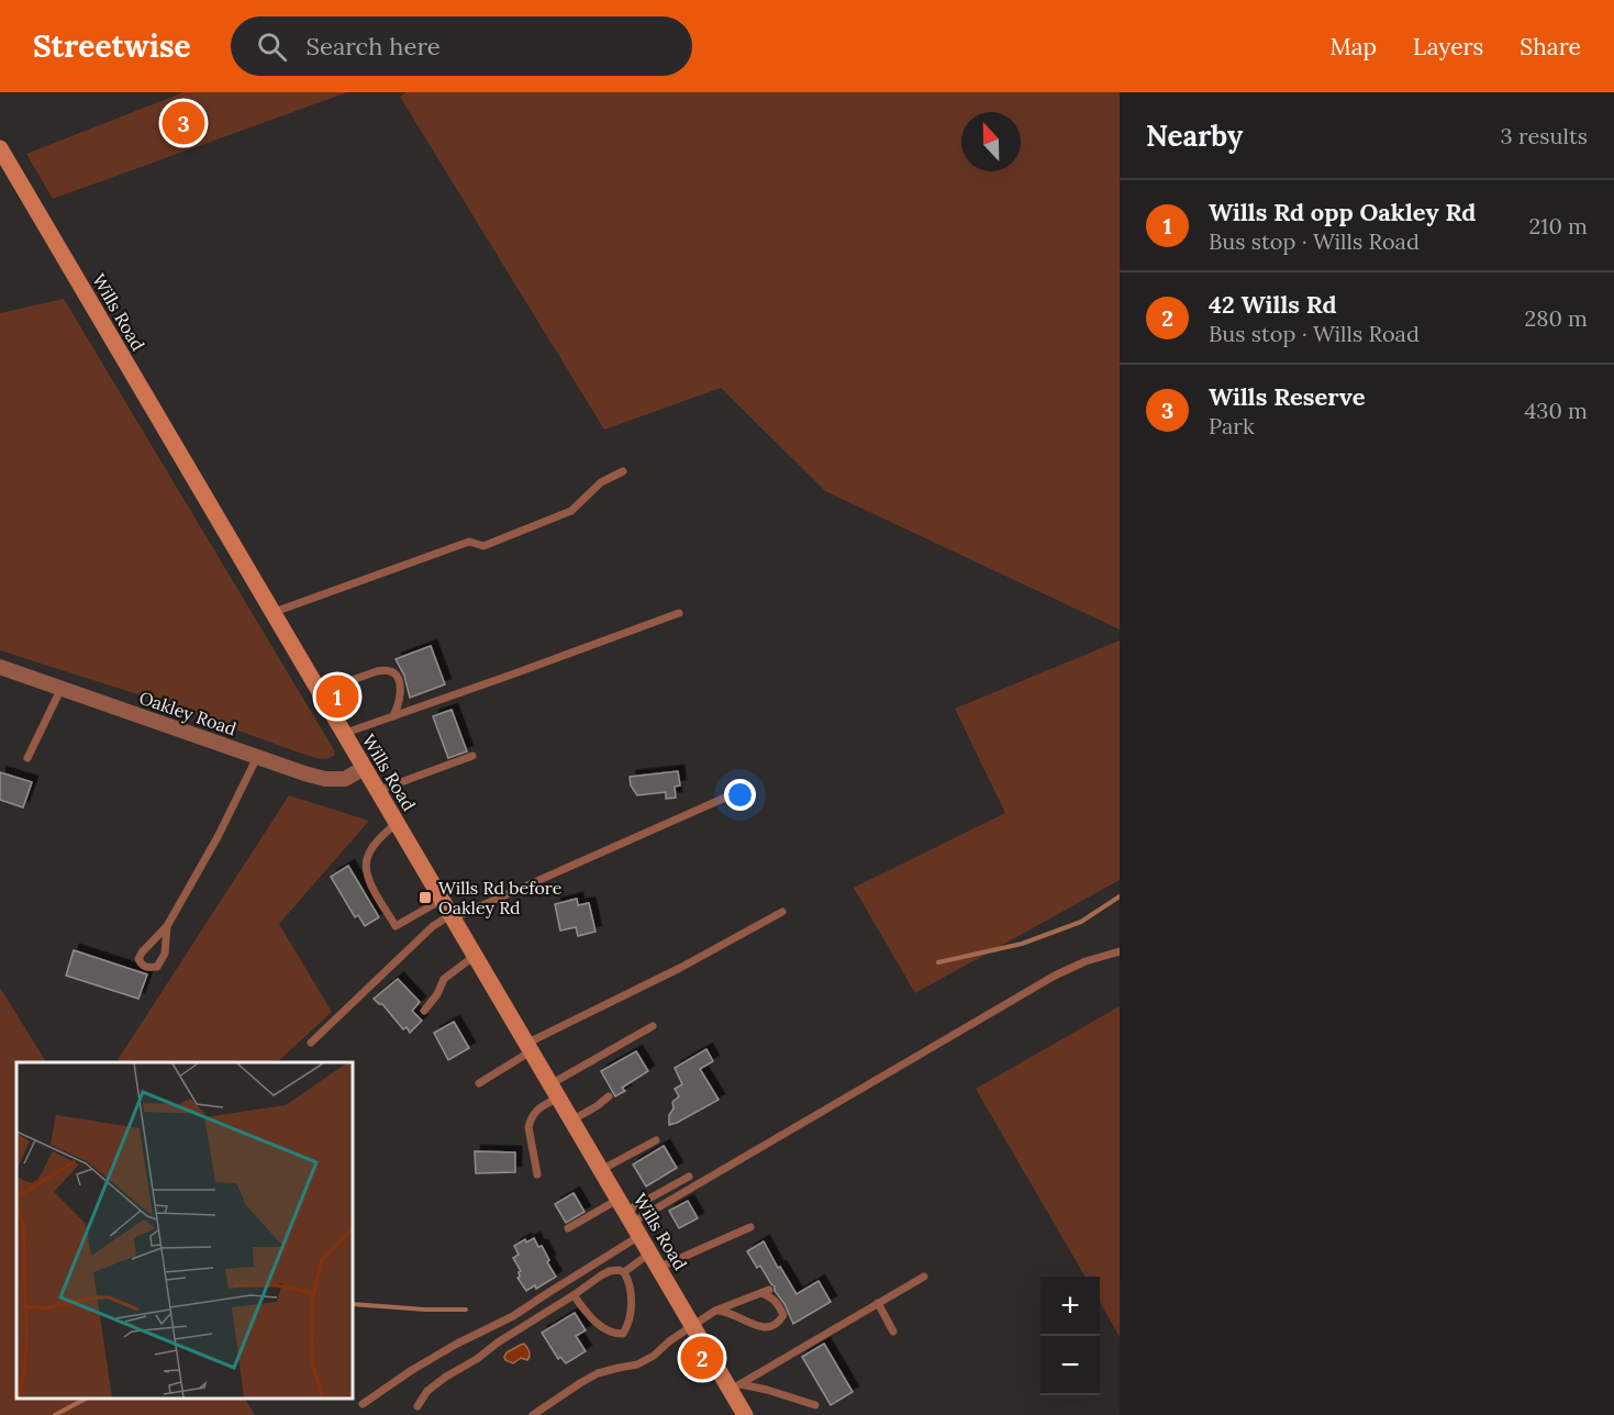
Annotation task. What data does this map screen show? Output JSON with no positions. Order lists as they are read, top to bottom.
{
  "streets": {
    "street": ["Wills Road", "Oakley Road"]
  },
  "crossings": [
    ["Wills Road", "Oakley Road"]
  ],
  "places": {
    "transit": ["Wills Rd before Oakley Rd"]
  },
  "north": "top",
  "page": {
    "header": "Streetwise",
    "search": "Search here",
    "nav": ["Map", "Layers", "Share"],
    "heading": ["Nearby", "3 results"],
    "pins": ["3", "1", "2"],
    "list": [
      {
        "mark": "1",
        "name": "Wills Rd opp Oakley Rd",
        "note": "Bus stop · Wills Road",
        "value": "210 m"
      },
      {
        "mark": "2",
        "name": "42 Wills Rd",
        "note": "Bus stop · Wills Road",
        "value": "280 m"
      },
      {
        "mark": "3",
        "name": "Wills Reserve",
        "note": "Park",
        "value": "430 m"
      }
    ],
    "map_buttons": ["+", "−"]
  }
}
